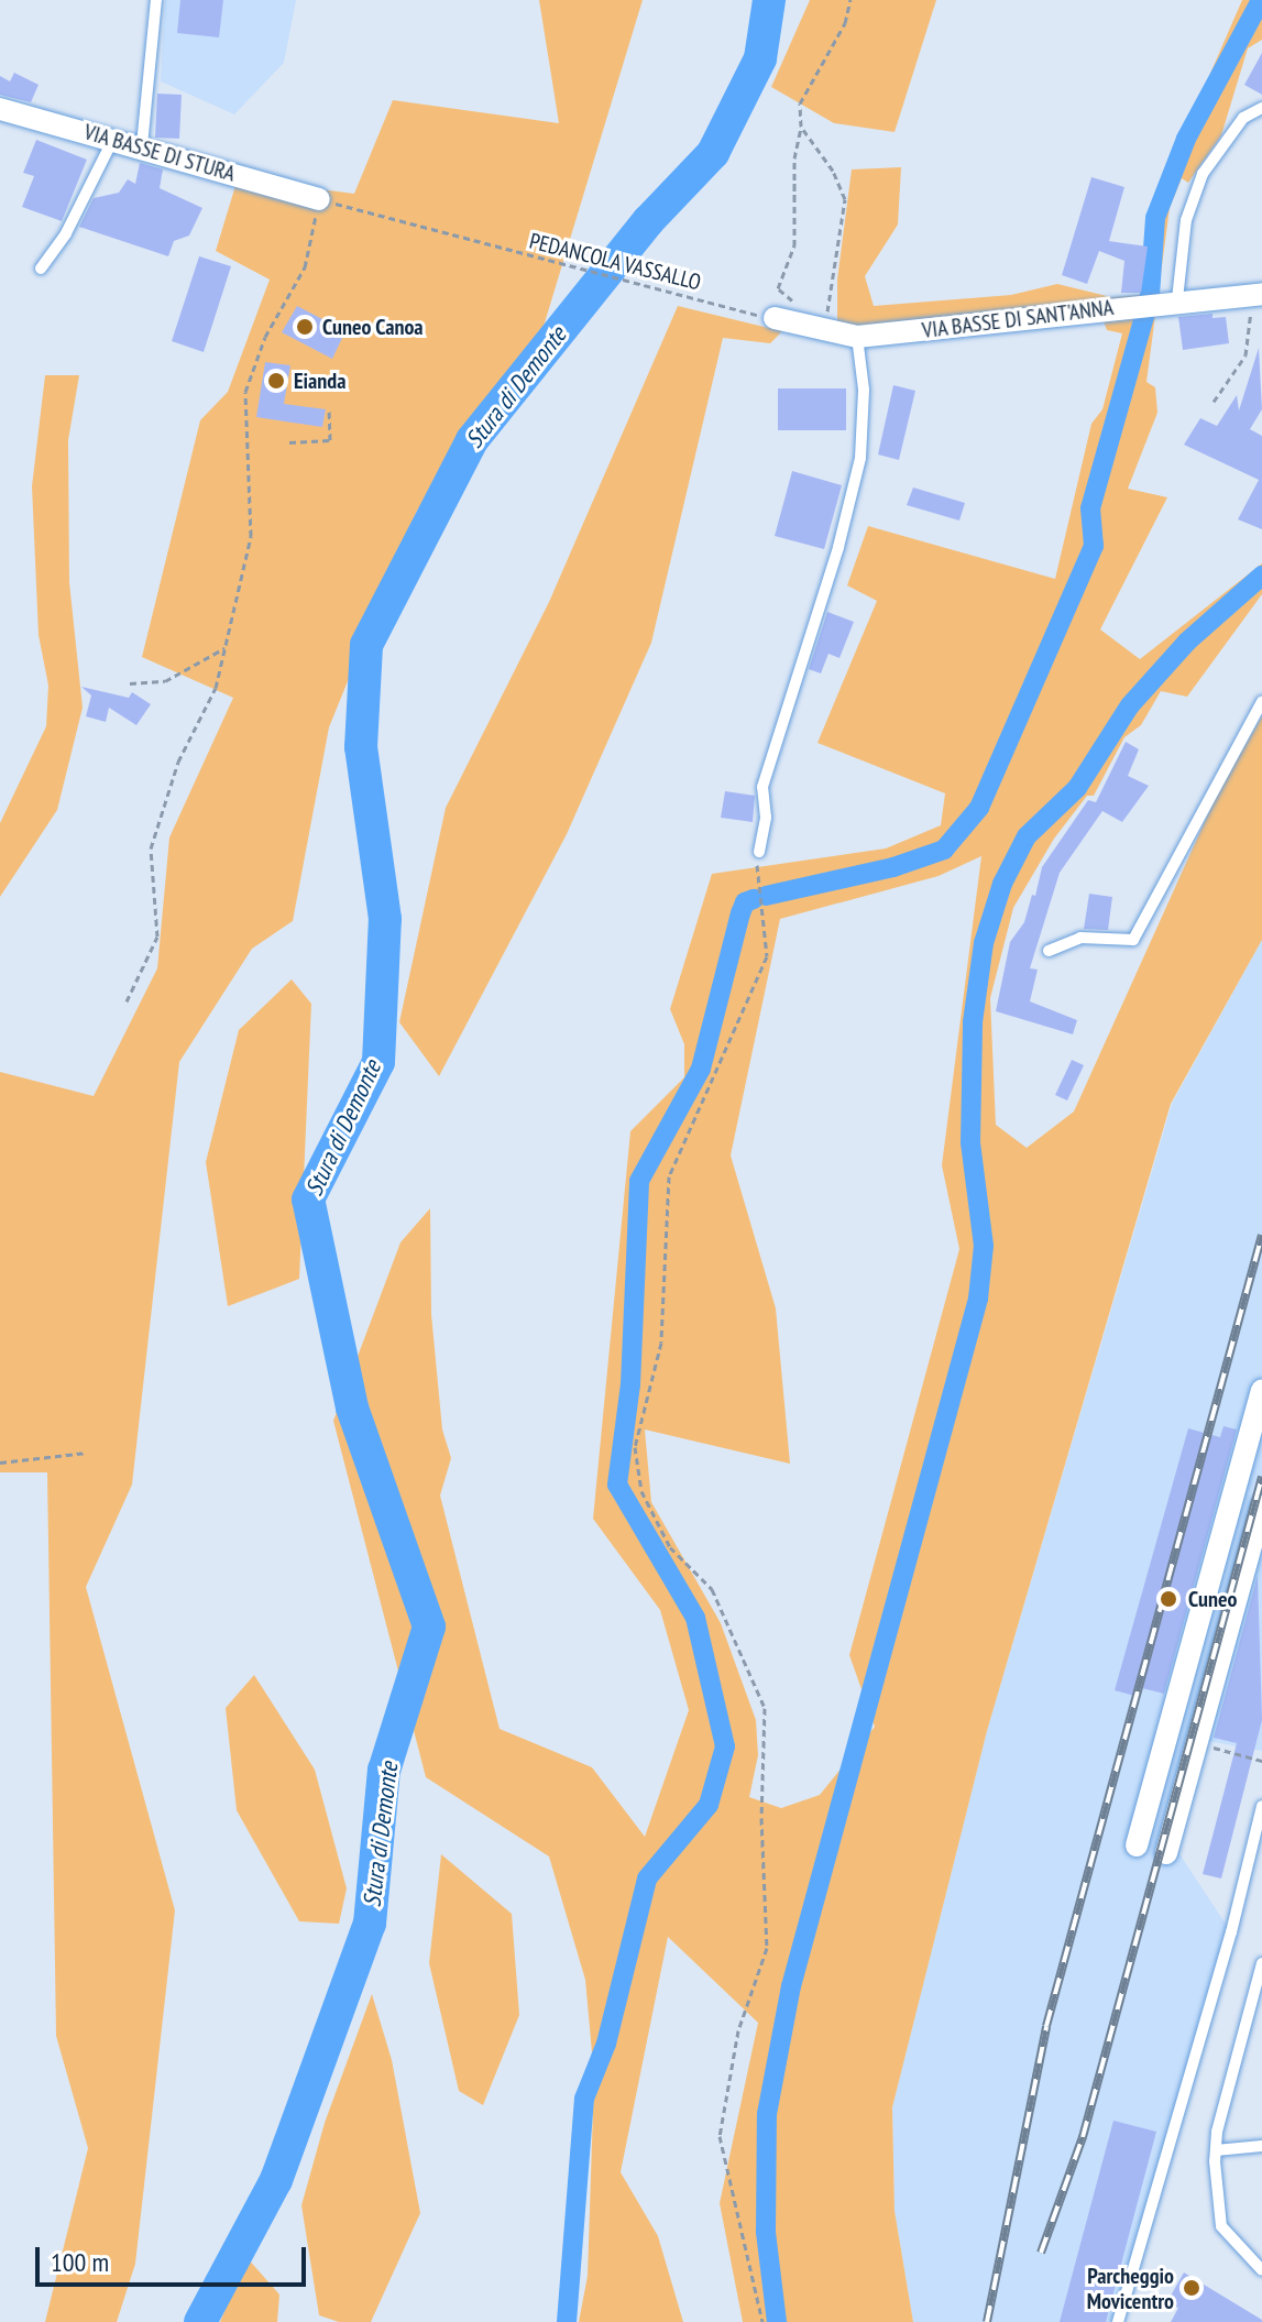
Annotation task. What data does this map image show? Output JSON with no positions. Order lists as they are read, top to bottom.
{
  "streets": {
    "street": ["VIA BASSE DI STURA", "VIA BASSE DI SANT'ANNA"],
    "path": ["PEDANCOLA VASSALLO"]
  },
  "crossings": [
    ["VIA BASSE DI STURA", "PEDANCOLA VASSALLO"],
    ["PEDANCOLA VASSALLO", "VIA BASSE DI SANT'ANNA"]
  ],
  "water": ["Stura di Demonte"],
  "places": [
    "Cuneo Canoa",
    "Eianda",
    "Cuneo",
    "Parcheggio Movicentro"
  ],
  "scale_bar": "100 m"
}
